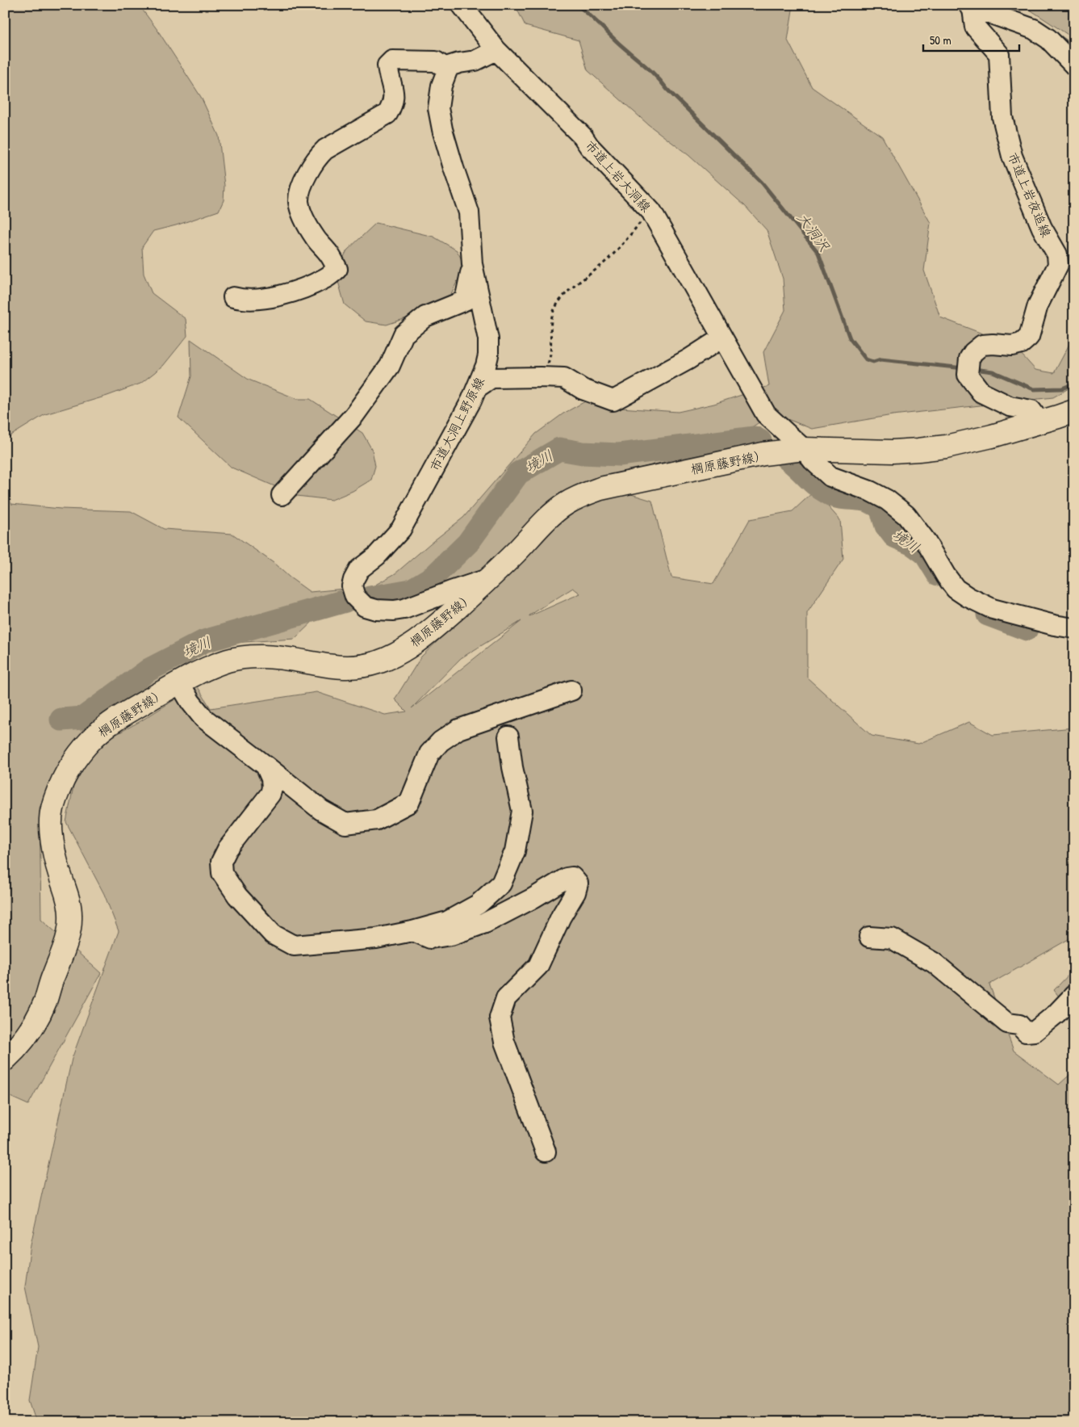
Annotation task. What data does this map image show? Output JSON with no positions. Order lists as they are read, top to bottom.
{
  "streets": {
    "main road": ["棡原藤野線）"],
    "street": ["市道上岩大洞線", "市道上岩夜追線", "市道大洞上野原線"]
  },
  "crossings": [
    ["市道上岩大洞線", "棡原藤野線）"],
    ["市道上岩夜追線", "棡原藤野線）"],
    ["市道大洞上野原線", "棡原藤野線）"]
  ],
  "water": ["大洞沢", "境川"],
  "scale_bar": "50 m"
}
